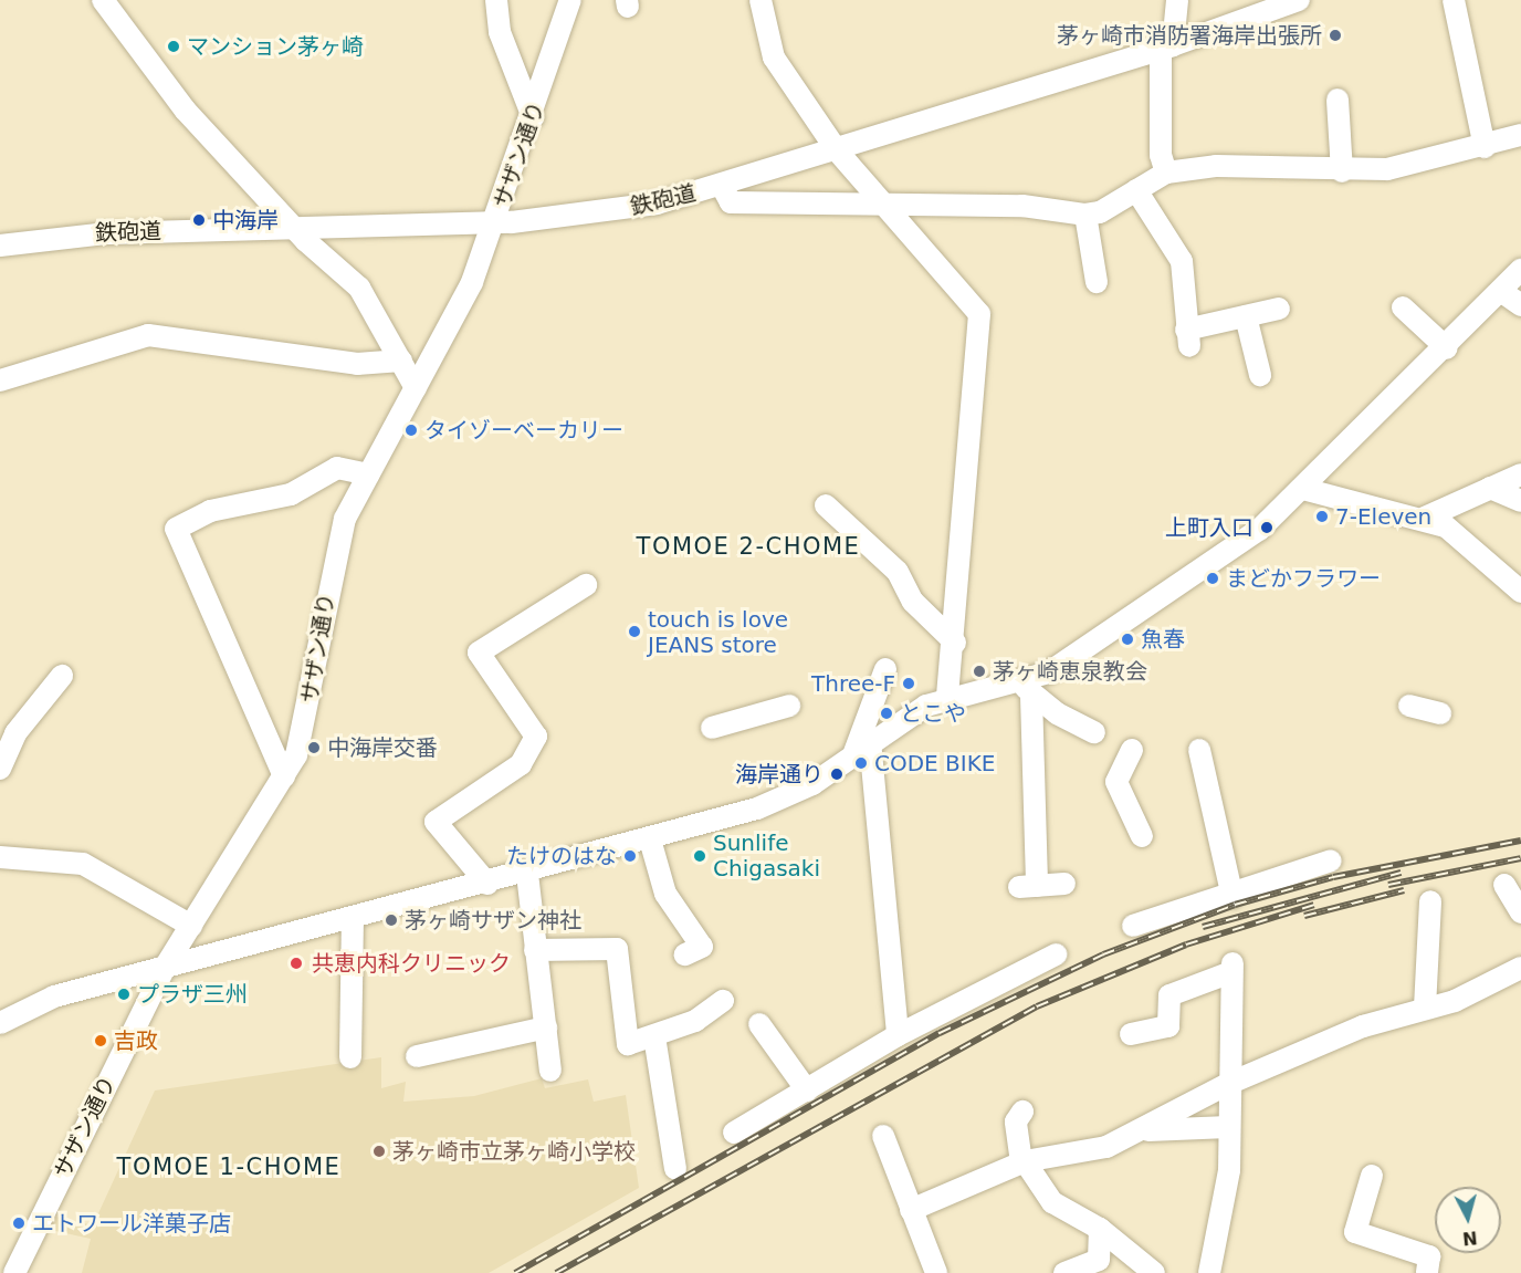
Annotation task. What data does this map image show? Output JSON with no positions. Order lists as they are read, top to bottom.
{
  "streets": {
    "street": ["サザン通り", "鉄砲道"]
  },
  "crossings": [
    ["サザン通り", "鉄砲道"]
  ],
  "districts": ["TOMOE 2-CHOME", "TOMOE 1-CHOME"],
  "places": [
    "茅ヶ崎市消防署海岸出張所",
    "マンション茅ヶ崎",
    "中海岸",
    "タイゾーベーカリー",
    "7-Eleven",
    "上町入口",
    "まどかフラワー",
    "touch is love JEANS store",
    "魚春",
    "茅ヶ崎恵泉教会",
    "Three-F",
    "とこや",
    "中海岸交番",
    "CODE BIKE",
    "海岸通り",
    "たけのはな",
    "Sunlife Chigasaki",
    "茅ヶ崎サザン神社",
    "共恵内科クリニック",
    "プラザ三州",
    "吉政",
    "茅ヶ崎市立茅ヶ崎小学校",
    "エトワール洋菓子店"
  ],
  "north": "bottom"
}
